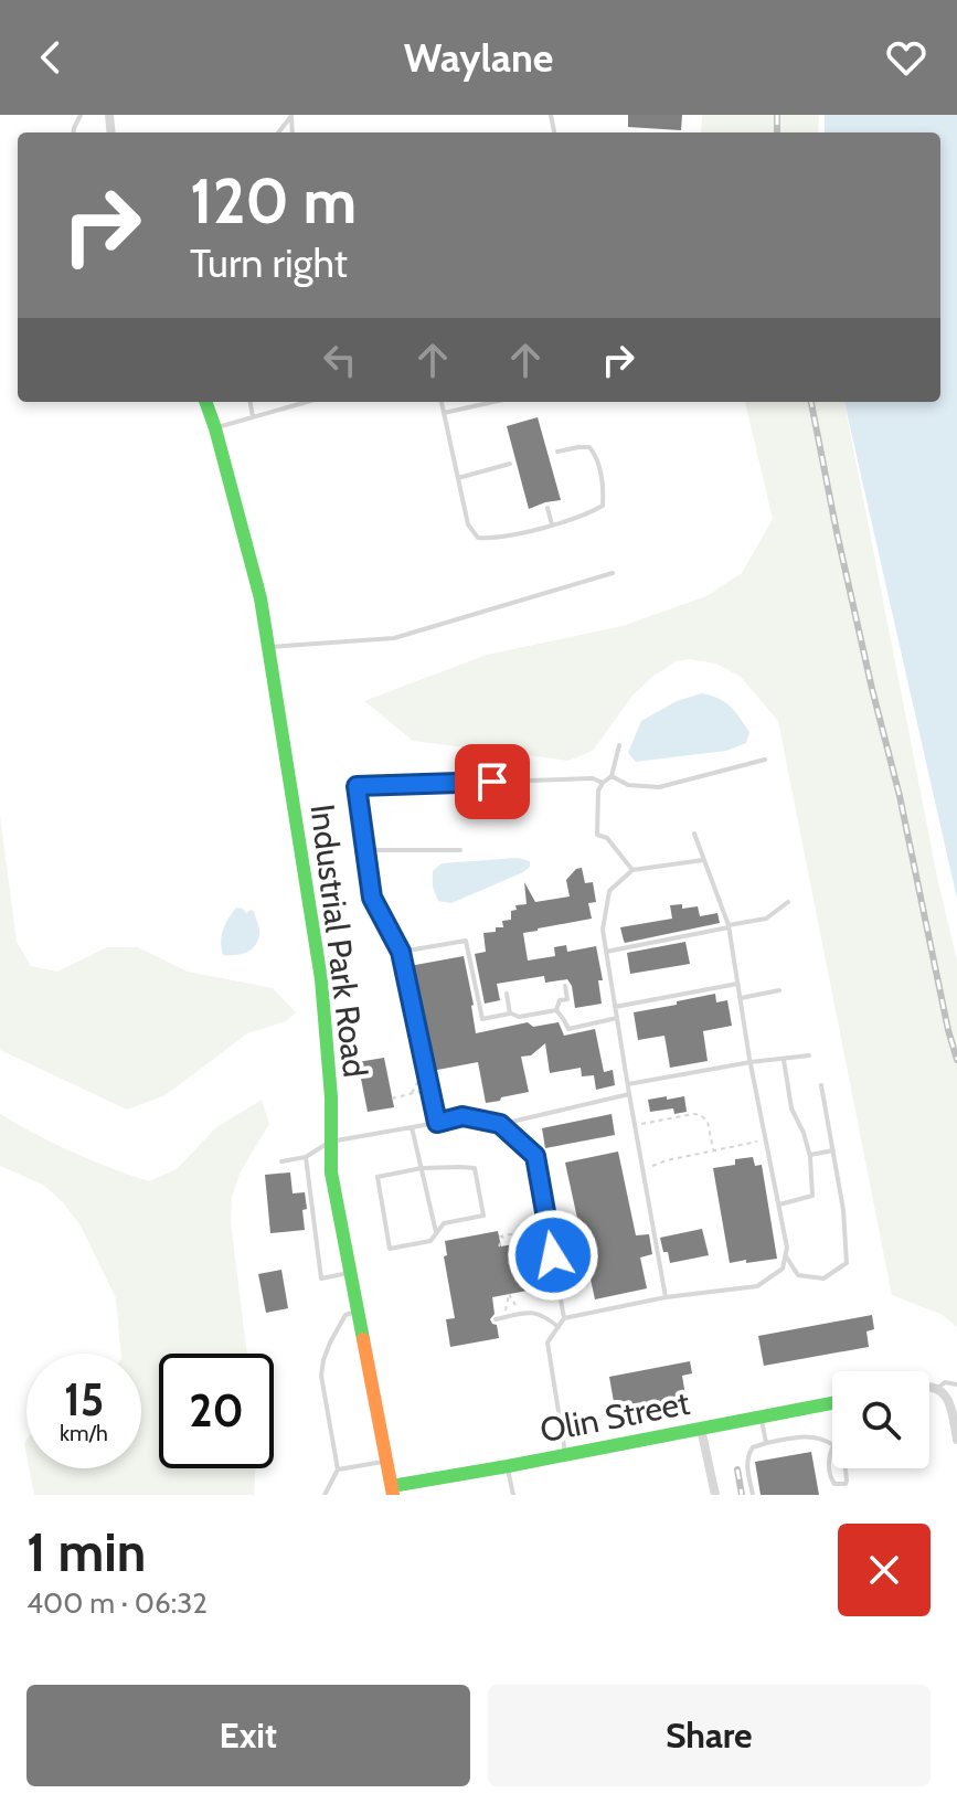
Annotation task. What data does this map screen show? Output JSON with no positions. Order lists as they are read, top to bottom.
{
  "streets": {
    "street": ["Industrial Park Road", "Olin Street"]
  },
  "crossings": [
    ["Industrial Park Road", "Olin Street"]
  ],
  "page": {
    "header": "Waylane",
    "turn": ["120 m", "Turn right"],
    "speed": "15 km/h",
    "limit": "20",
    "heading": ["1 min", "400 m · 06:32"],
    "buttons": ["Exit", "Share"]
  }
}
